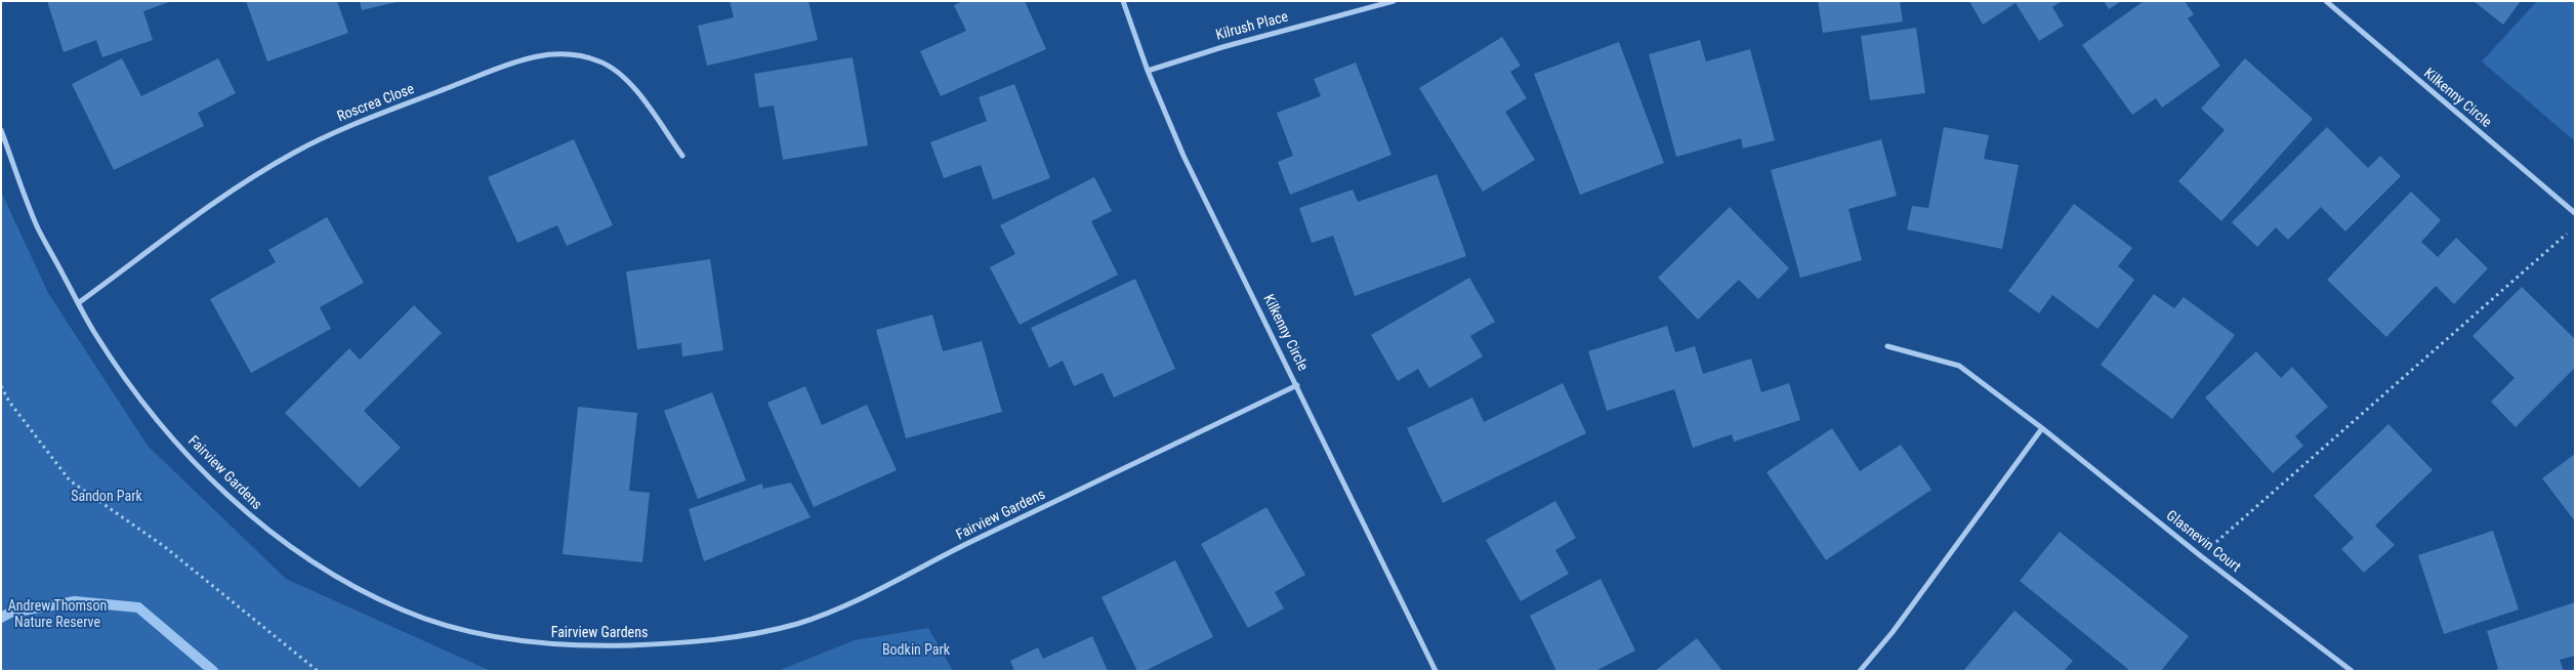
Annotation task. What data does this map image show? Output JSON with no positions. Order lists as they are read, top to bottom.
{
  "streets": {
    "street": [
      "Kilrush Place",
      "Kilkenny Circle",
      "Roscrea Close",
      "Fairview Gardens",
      "Glasnevin Court"
    ]
  },
  "crossings": [
    ["Kilrush Place", "Kilkenny Circle"],
    ["Kilkenny Circle", "Fairview Gardens"],
    ["Roscrea Close", "Fairview Gardens"]
  ],
  "parks": ["Sandon Park", "Andrew Thomson Nature Reserve", "Bodkin Park"]
}
